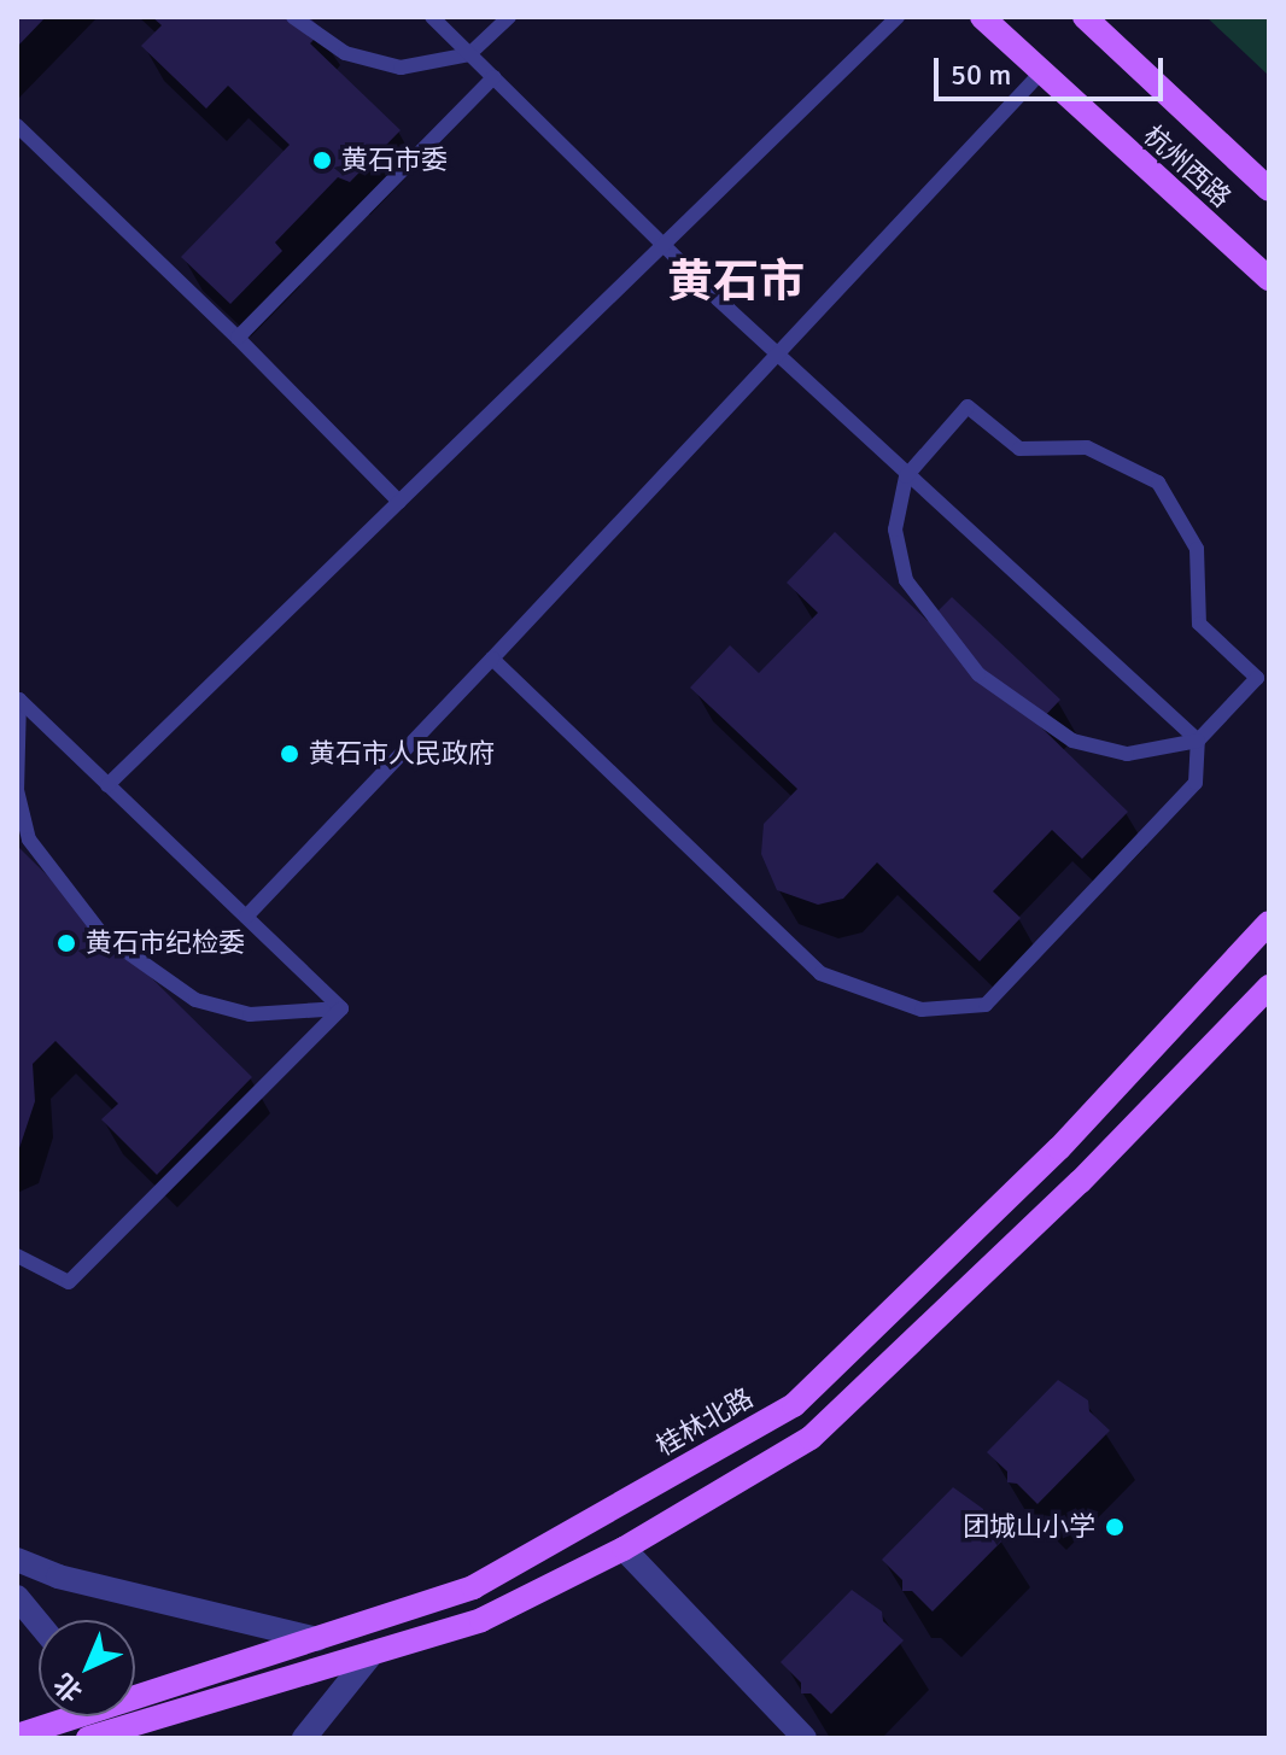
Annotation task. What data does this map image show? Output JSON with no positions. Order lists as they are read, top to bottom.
{
  "streets": {
    "main road": ["杭州西路", "桂林北路"]
  },
  "districts": ["黄石市"],
  "places": [
    "黄石市委",
    "黄石市人民政府",
    "黄石市纪检委",
    "团城山小学"
  ],
  "scale_bar": "50 m",
  "north": "bottom left"
}
